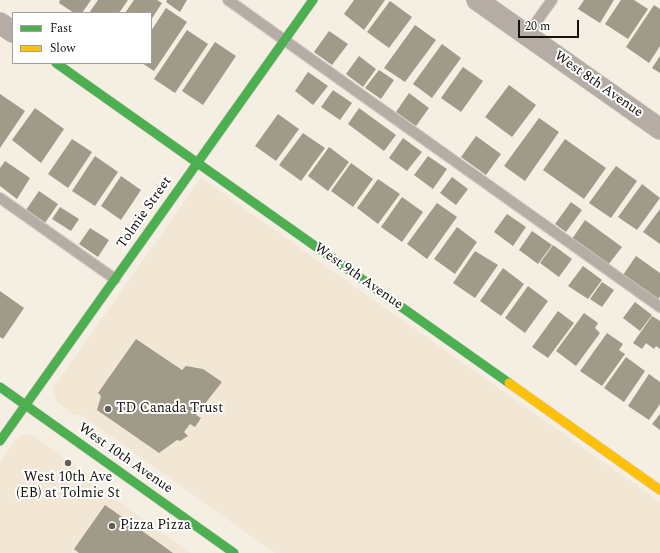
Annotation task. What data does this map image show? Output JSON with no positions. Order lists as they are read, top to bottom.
{
  "streets": {
    "street": [
      "West 8th Avenue",
      "Tolmie Street",
      "West 9th Avenue",
      "West 10th Avenue"
    ]
  },
  "crossings": [
    ["Tolmie Street", "West 9th Avenue"],
    ["Tolmie Street", "West 10th Avenue"]
  ],
  "places": ["TD Canada Trust", "West 10th Ave (EB) at Tolmie St", "Pizza Pizza"],
  "legend": ["Fast", "Slow"],
  "scale_bar": "20 m"
}
